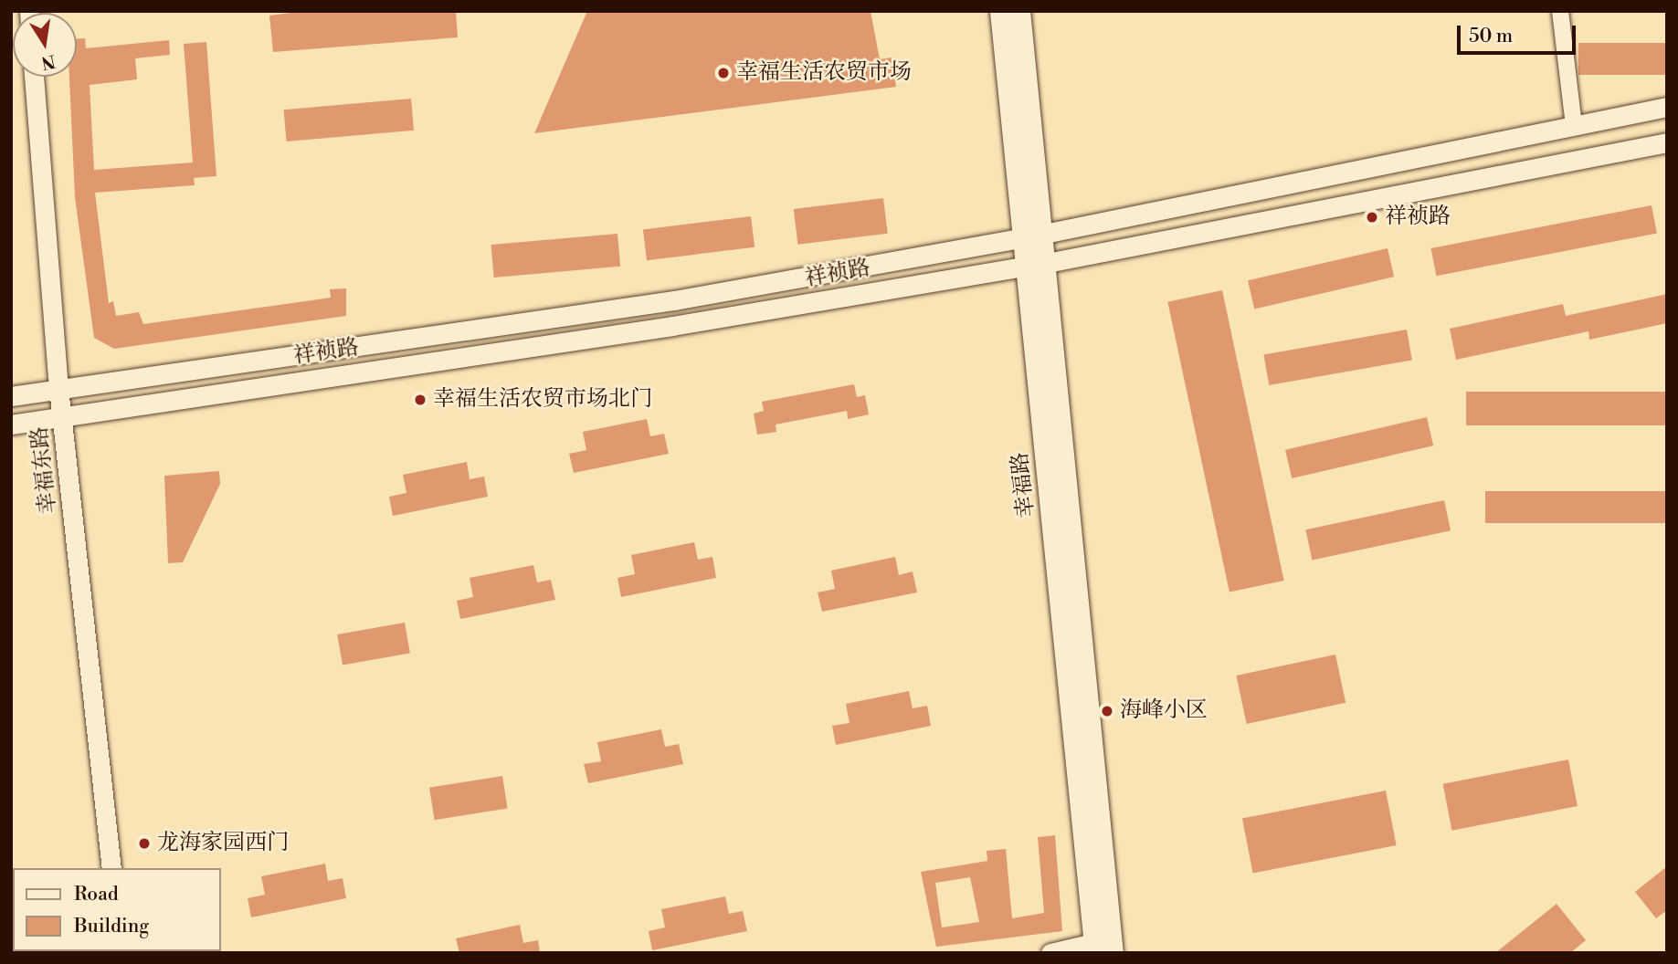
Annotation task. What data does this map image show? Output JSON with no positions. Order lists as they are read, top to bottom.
{
  "streets": {
    "main road": ["幸福路"],
    "street": ["祥祯路", "幸福东路"]
  },
  "crossings": [
    ["祥祯路", "幸福东路"],
    ["祥祯路", "幸福路"]
  ],
  "places": [
    "幸福生活农贸市场",
    "祥祯路",
    "幸福生活农贸市场北门",
    "海峰小区",
    "龙海家园西门"
  ],
  "legend": ["Road", "Building"],
  "scale_bar": "50 m",
  "north": "bottom"
}
